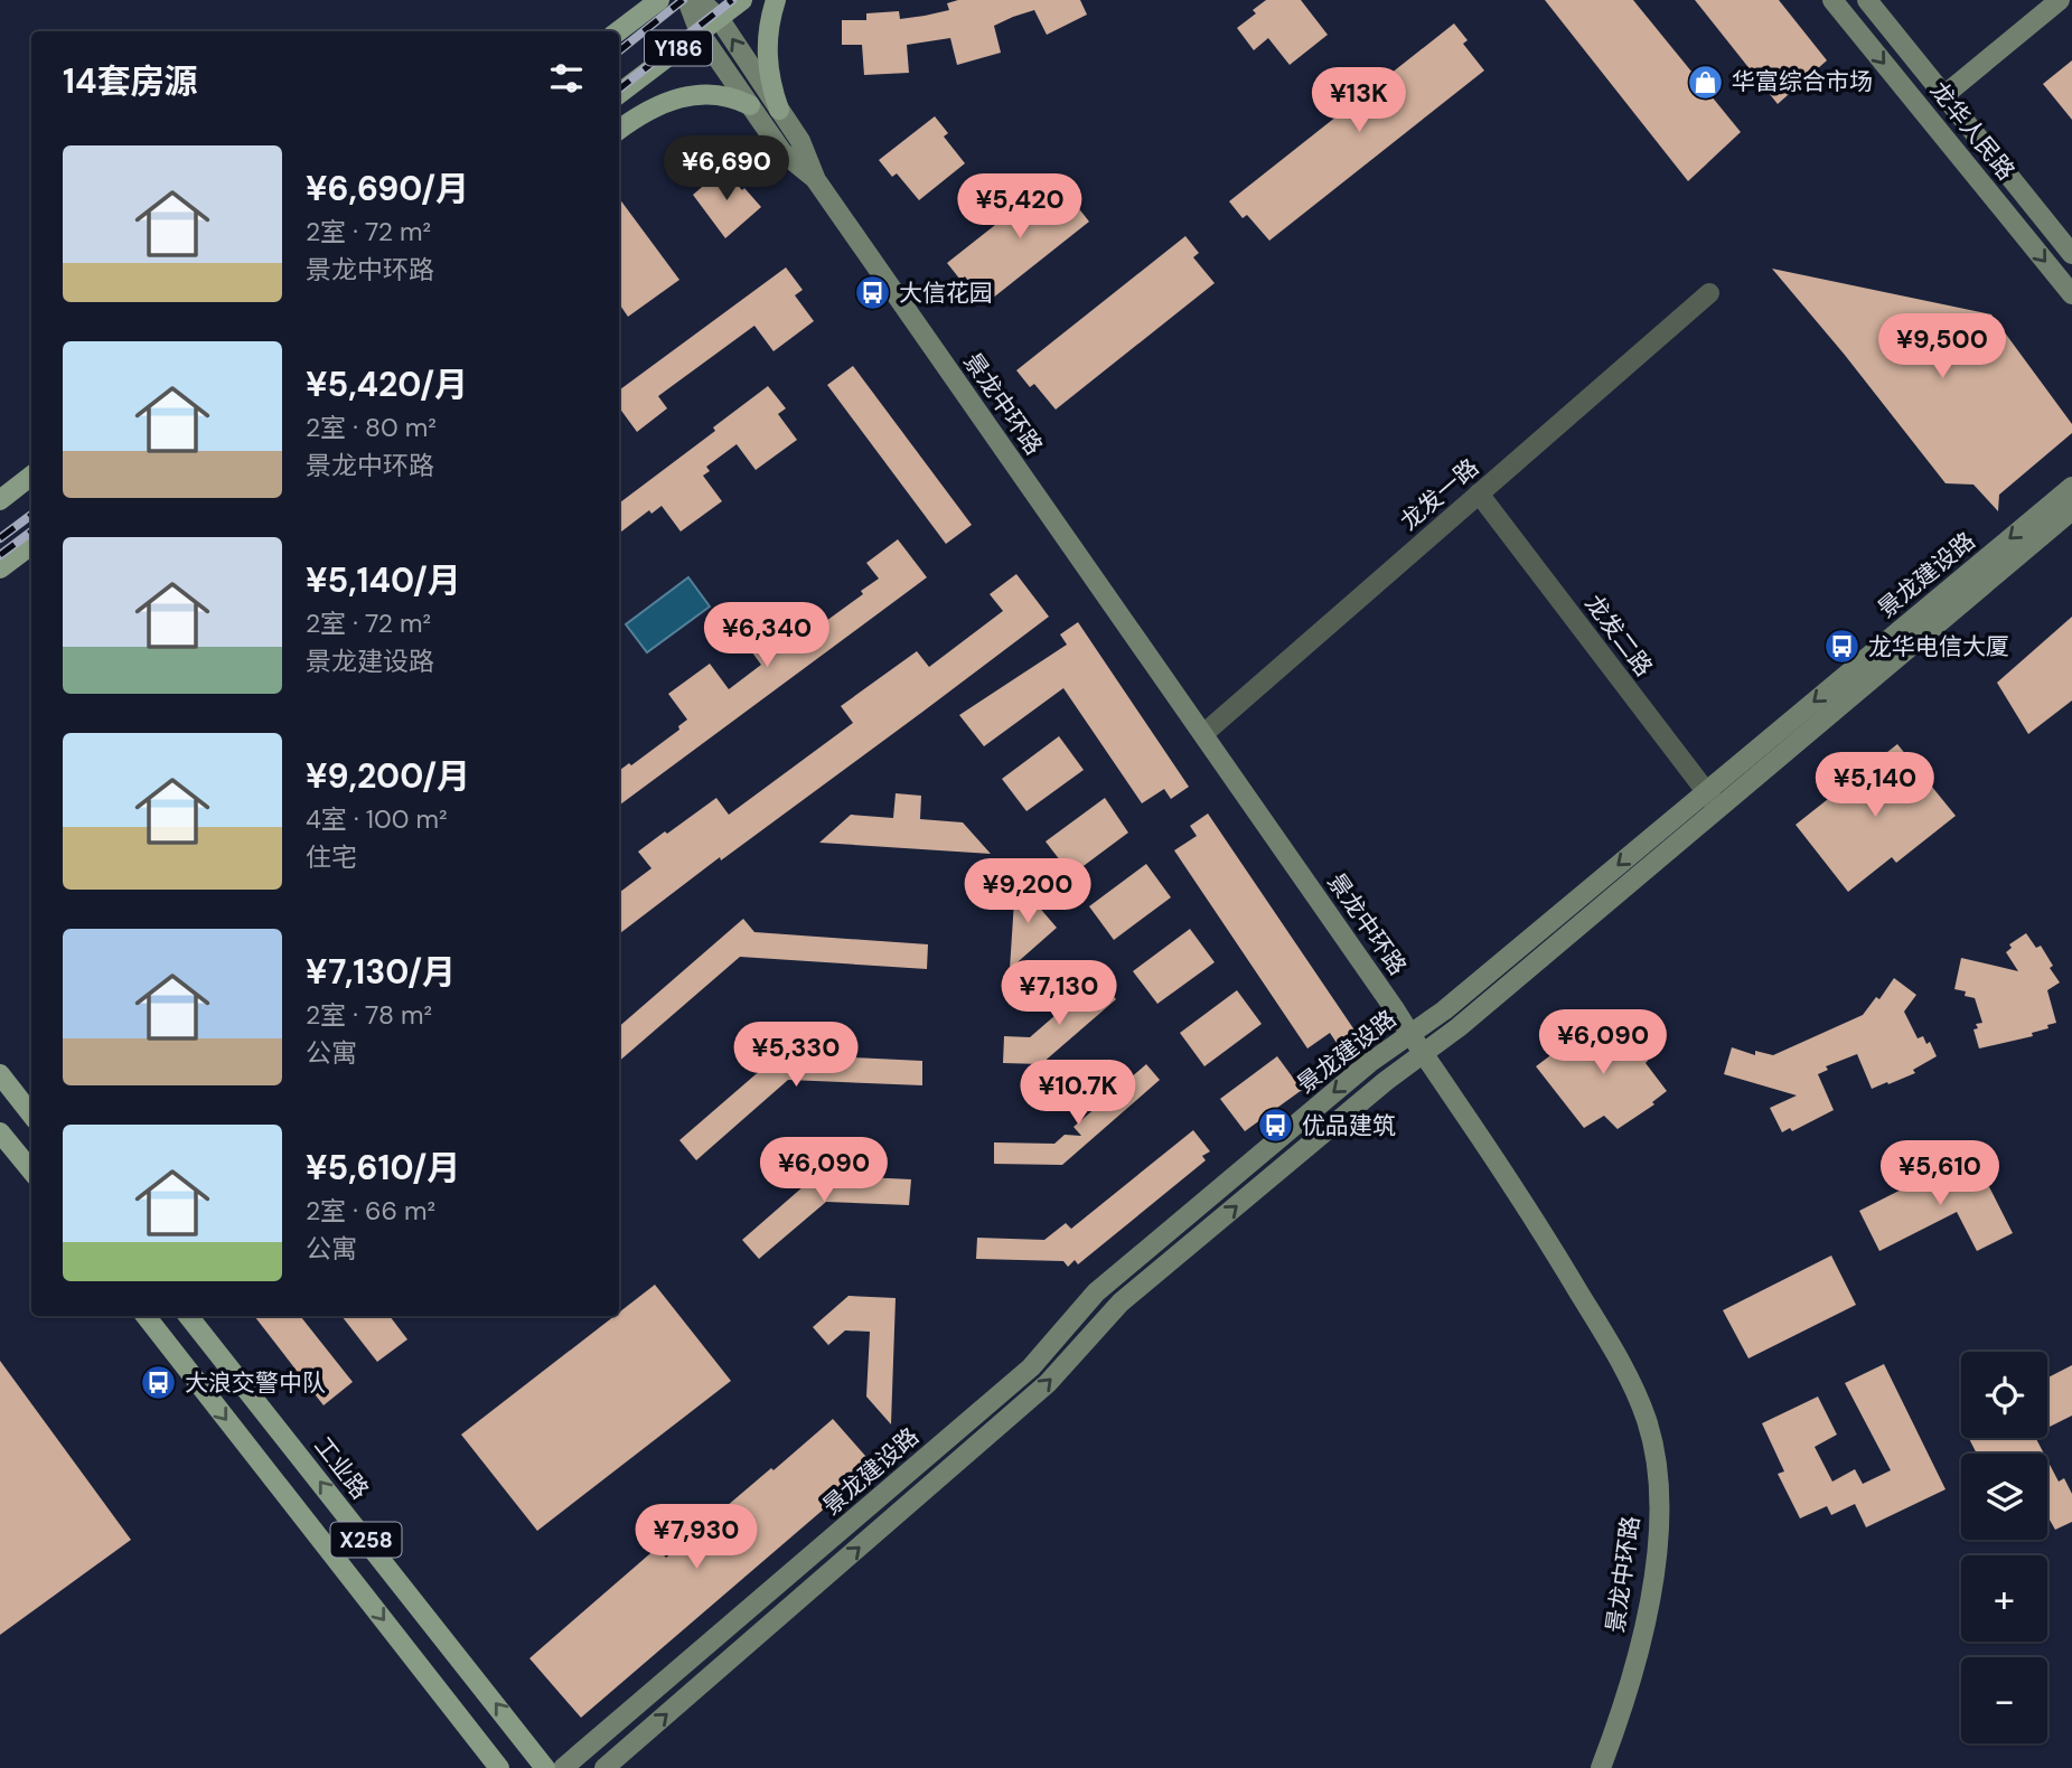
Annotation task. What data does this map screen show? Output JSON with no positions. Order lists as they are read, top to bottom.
{
  "streets": {
    "main road": [
      "Y186",
      "龙华人民路",
      "景龙中环路",
      "景龙建设路",
      "工业路",
      "X258"
    ],
    "street": ["龙发一路", "龙发二路"]
  },
  "crossings": [
    ["Y186", "景龙中环路"],
    ["景龙中环路", "龙发一路"],
    ["景龙中环路", "景龙建设路"],
    ["龙发一路", "龙发二路"],
    ["景龙建设路", "龙发二路"]
  ],
  "places": {
    "shop": ["华富综合市场"],
    "bus stop": [
      "大信花园",
      "龙华电信大厦",
      "优品建筑",
      "大浪交警中队"
    ]
  },
  "page": {
    "heading": "14套房源",
    "price": [
      "¥13K",
      "¥6,690",
      "¥5,420",
      "¥9,500",
      "¥6,340",
      "¥5,140",
      "¥9,200",
      "¥7,130",
      "¥6,090",
      "¥5,330",
      "¥10.7K",
      "¥6,090",
      "¥5,610",
      "¥7,930"
    ],
    "list": [
      {
        "name": "¥6,690/月",
        "note": "2室 · 72 m² · 景龙中环路"
      },
      {
        "name": "¥5,420/月",
        "note": "2室 · 80 m² · 景龙中环路"
      },
      {
        "name": "¥5,140/月",
        "note": "2室 · 72 m² · 景龙建设路"
      },
      {
        "name": "¥9,200/月",
        "note": "4室 · 100 m² · 住宅"
      },
      {
        "name": "¥7,130/月",
        "note": "2室 · 78 m² · 公寓"
      },
      {
        "name": "¥5,610/月",
        "note": "2室 · 66 m² · 公寓"
      }
    ],
    "map_buttons": ["+", "−"]
  }
}
